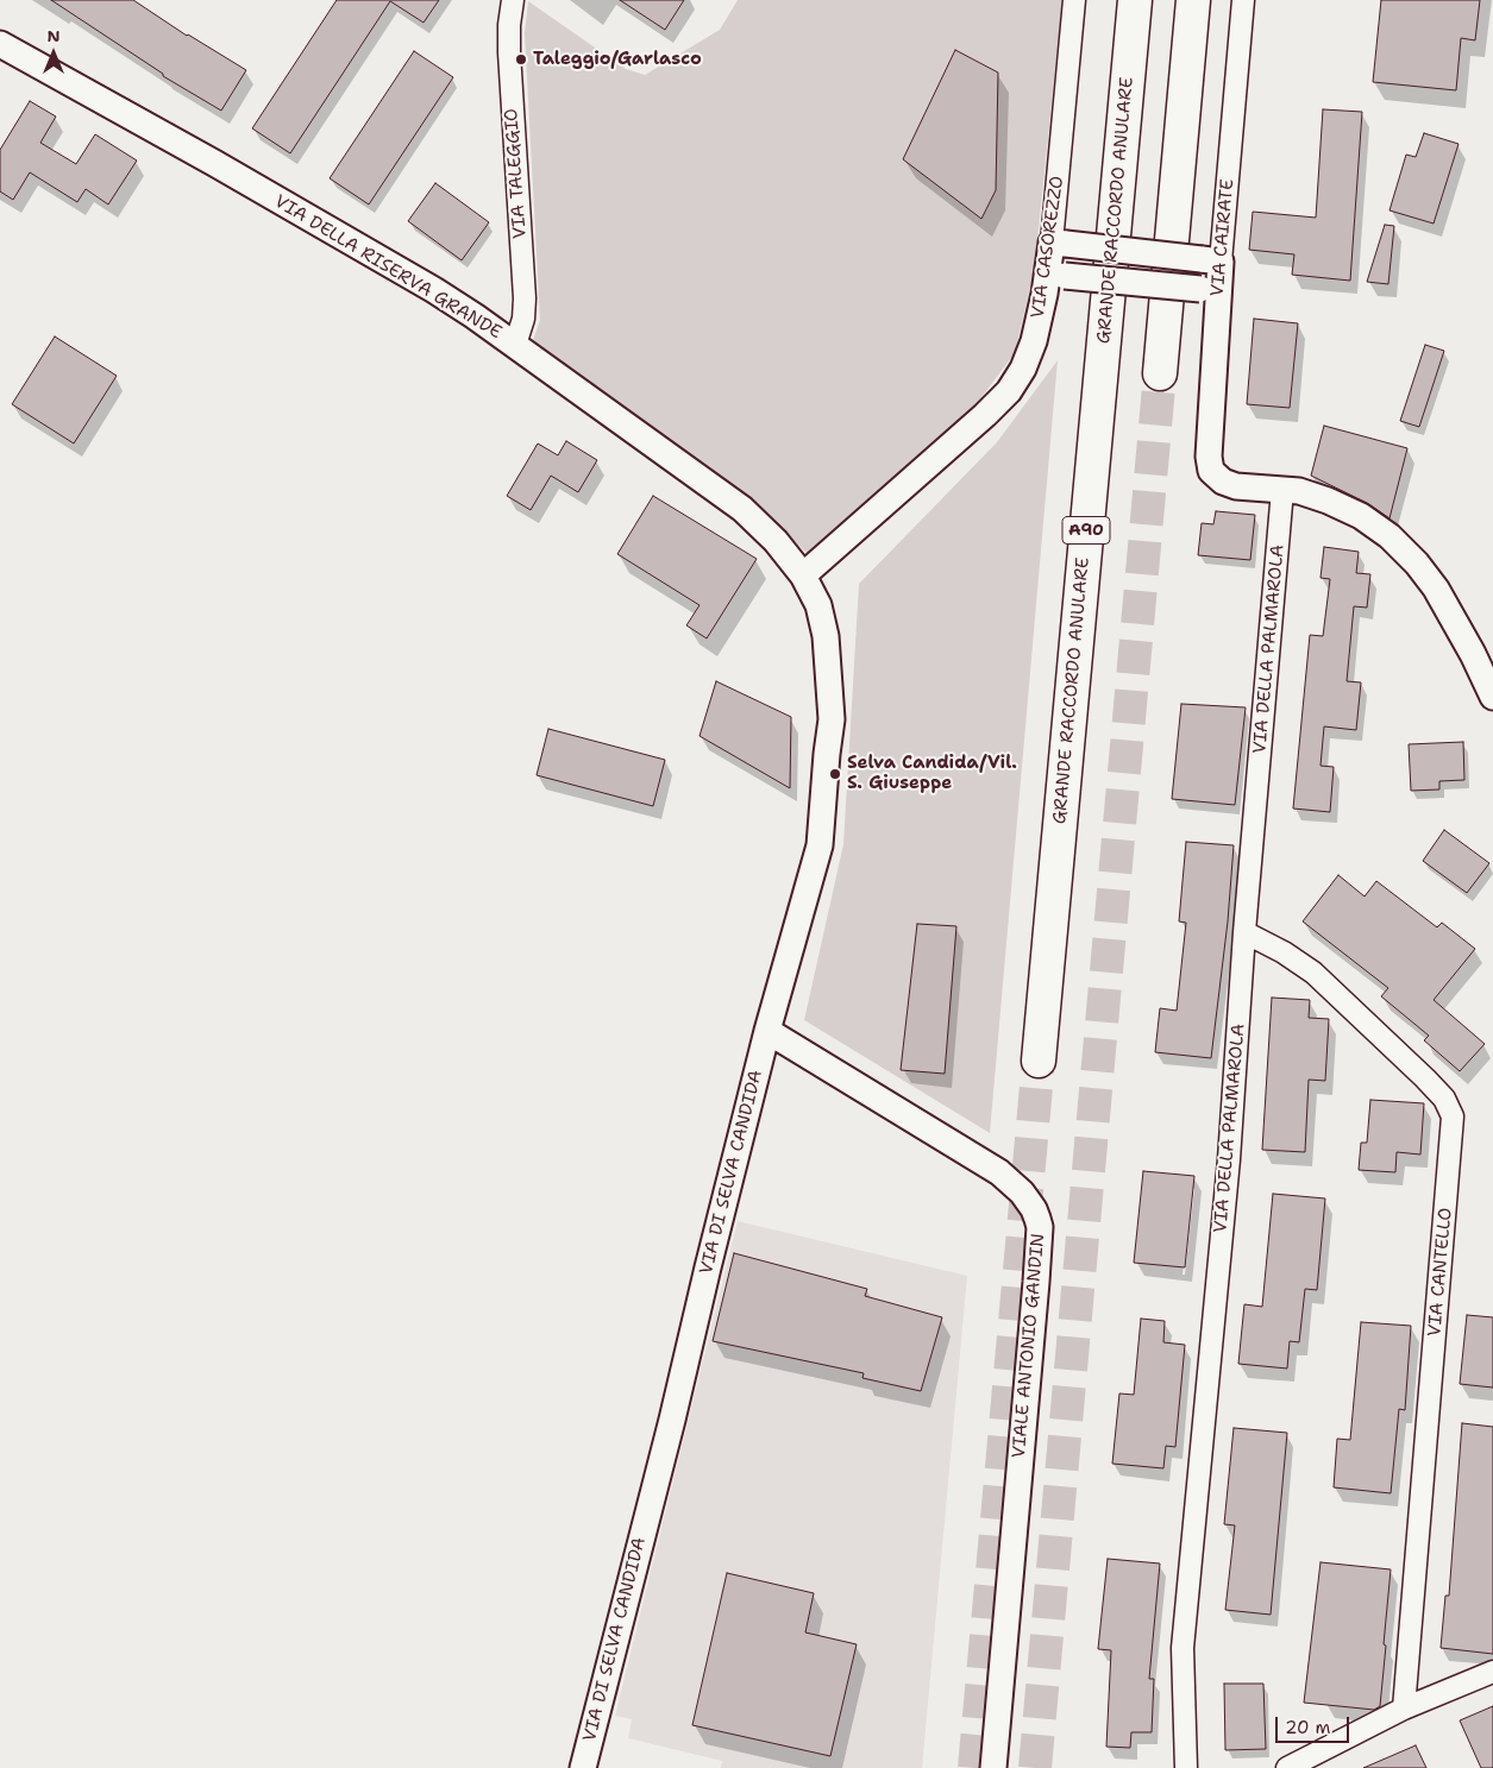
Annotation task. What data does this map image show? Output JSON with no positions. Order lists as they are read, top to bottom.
{
  "streets": {
    "highway": ["GRANDE RACCORDO ANULARE", "A90"],
    "street": [
      "VIA TALEGGIO",
      "VIA CAIRATE",
      "VIA CASOREZZO",
      "VIA DELLA RISERVA GRANDE",
      "VIA DELLA PALMAROLA",
      "VIA DI SELVA CANDIDA",
      "VIA CANTELLO",
      "VIALE ANTONIO GANDIN"
    ]
  },
  "crossings": [
    ["VIA TALEGGIO", "VIA DELLA RISERVA GRANDE"],
    ["VIA CAIRATE", "VIA DELLA PALMAROLA"],
    ["VIA CASOREZZO", "VIA DELLA RISERVA GRANDE"],
    ["VIA CASOREZZO", "VIA DI SELVA CANDIDA"],
    ["VIA DELLA RISERVA GRANDE", "VIA DI SELVA CANDIDA"],
    ["VIA DELLA PALMAROLA", "VIA CANTELLO"],
    ["VIA DI SELVA CANDIDA", "VIALE ANTONIO GANDIN"]
  ],
  "places": ["Taleggio/Garlasco", "Selva Candida/Vil. S. Giuseppe"],
  "scale_bar": "20 m",
  "north": "top"
}
